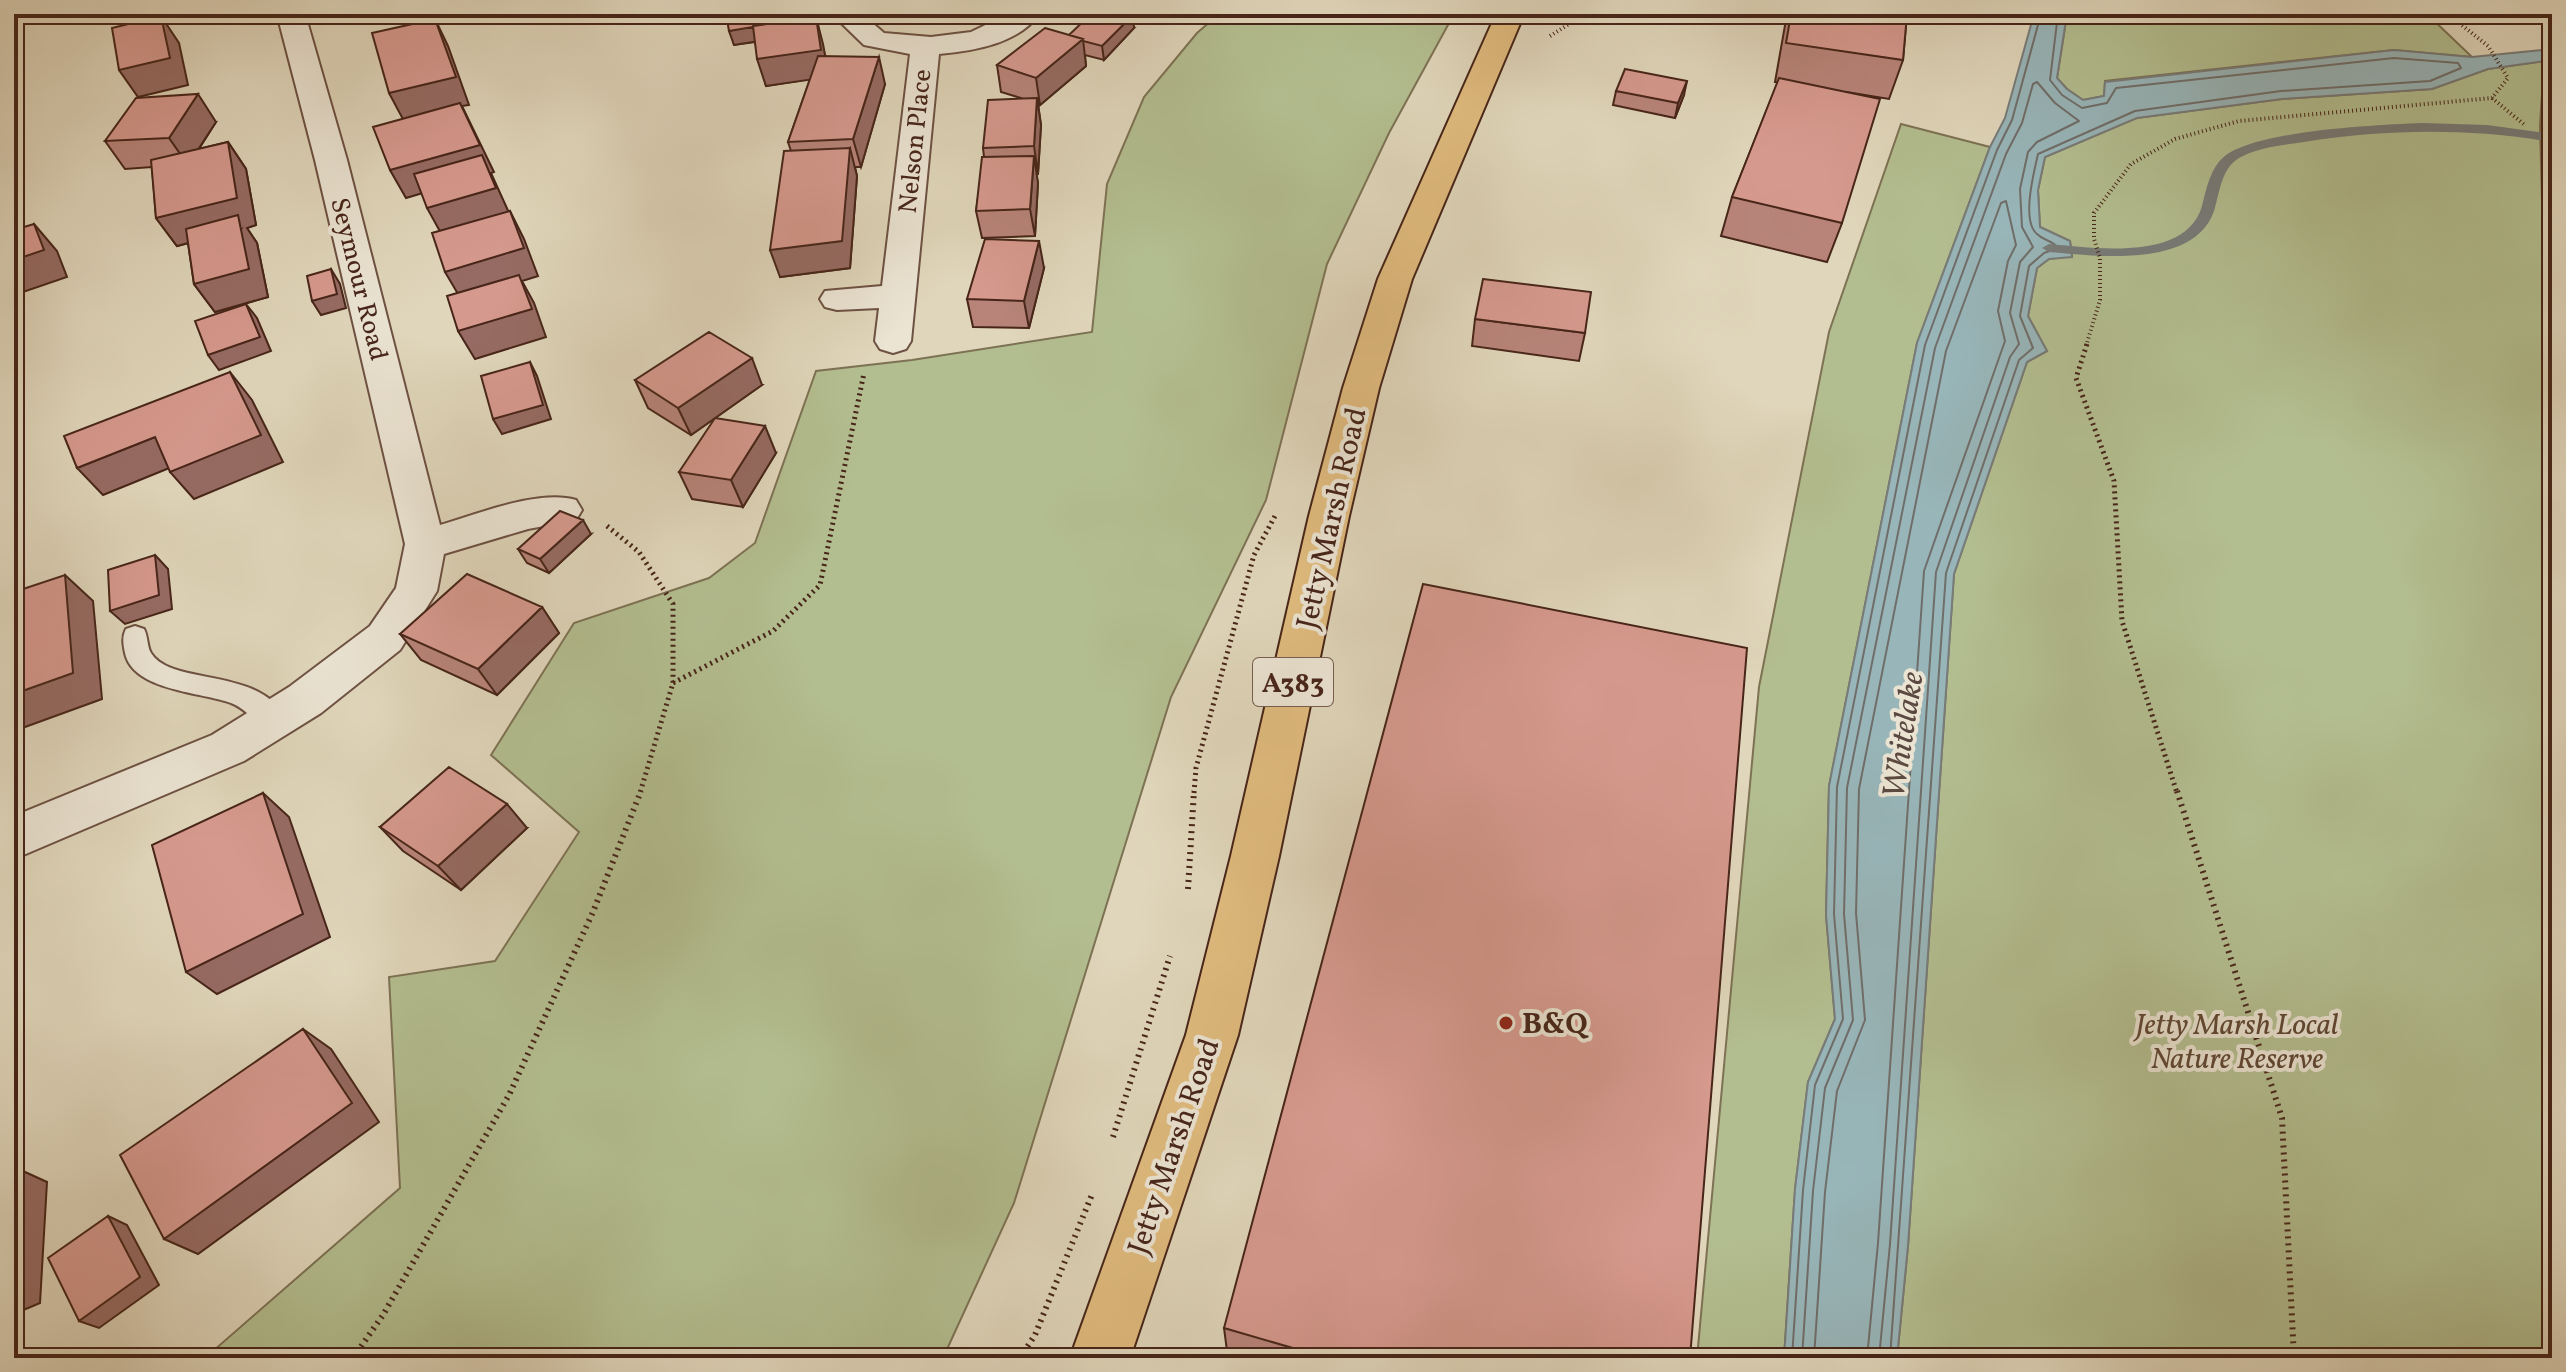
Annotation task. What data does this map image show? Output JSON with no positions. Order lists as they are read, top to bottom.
{
  "streets": {
    "main road": ["Jetty Marsh Road", "A383"],
    "street": ["Nelson Place", "Seymour Road"]
  },
  "water": ["Whitelake"],
  "parks": ["Jetty Marsh Local Nature Reserve"],
  "places": ["B&Q"]
}
